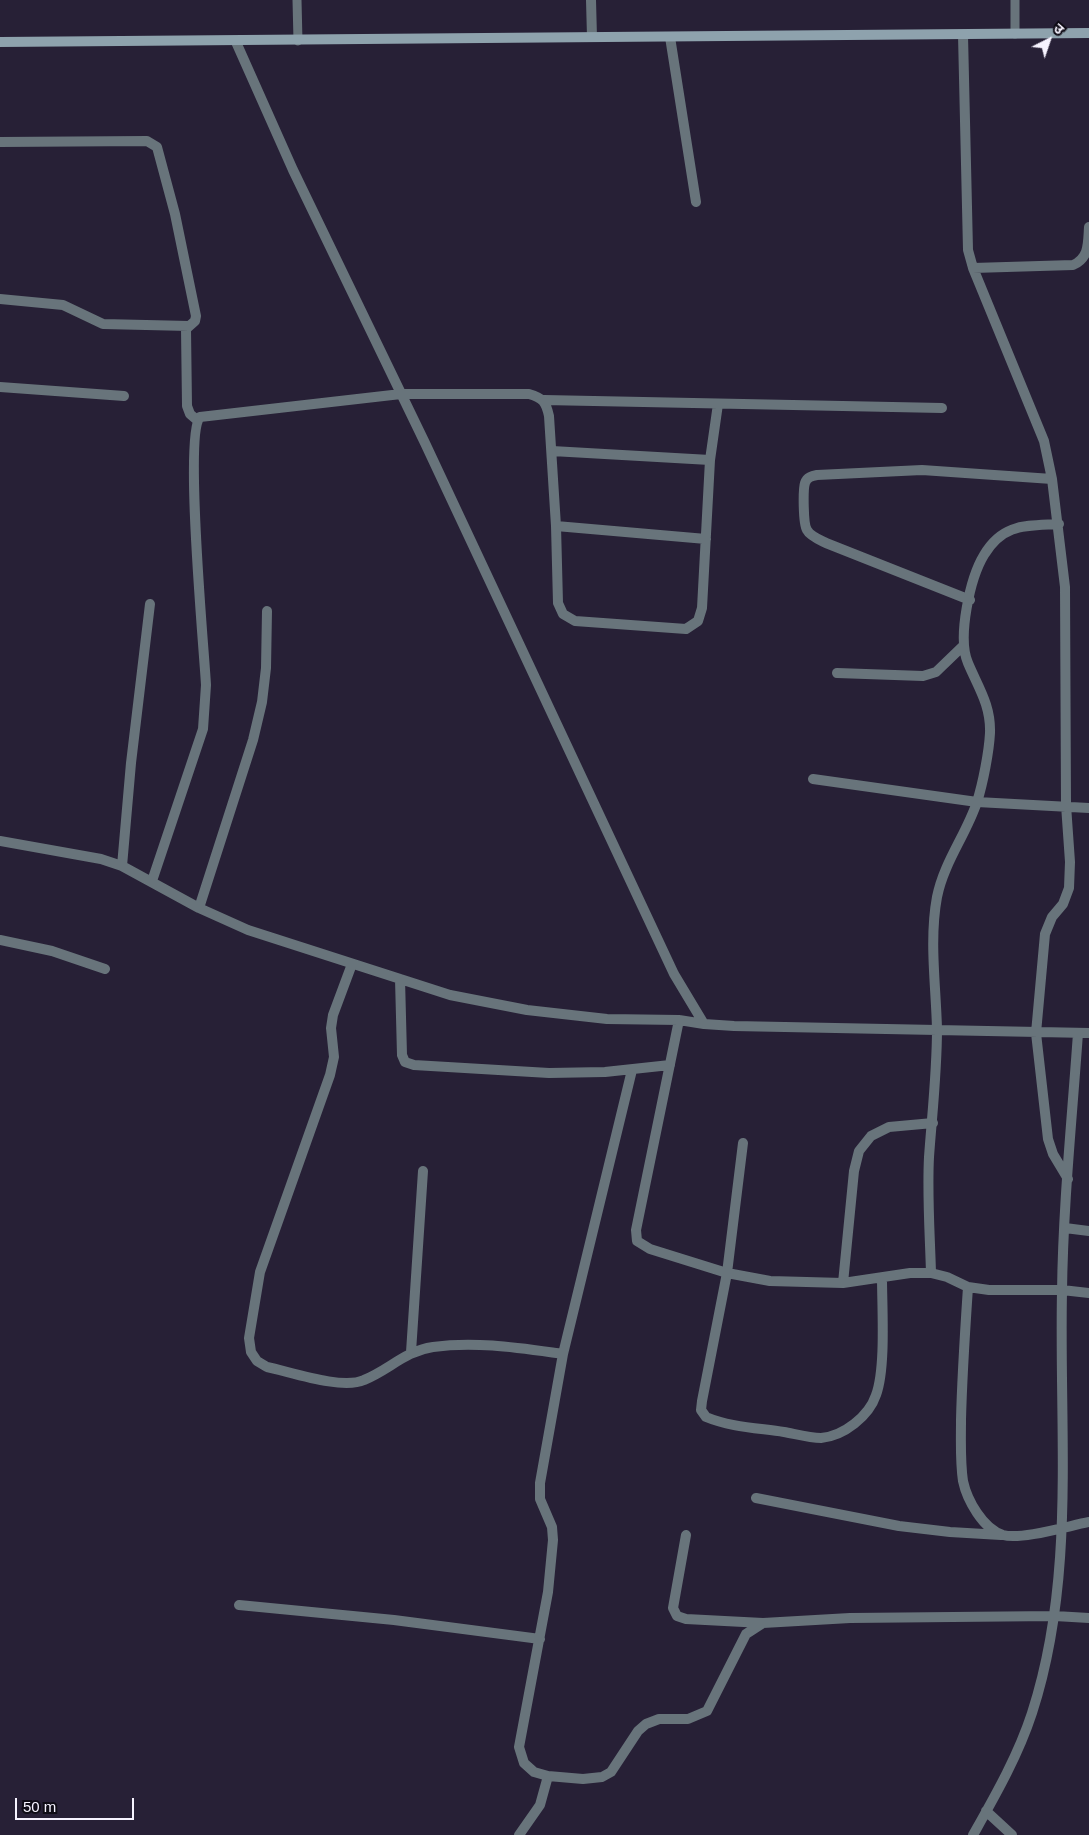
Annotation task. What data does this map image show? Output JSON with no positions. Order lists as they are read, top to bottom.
{
  "scale_bar": "50 m",
  "north": "top right"
}
